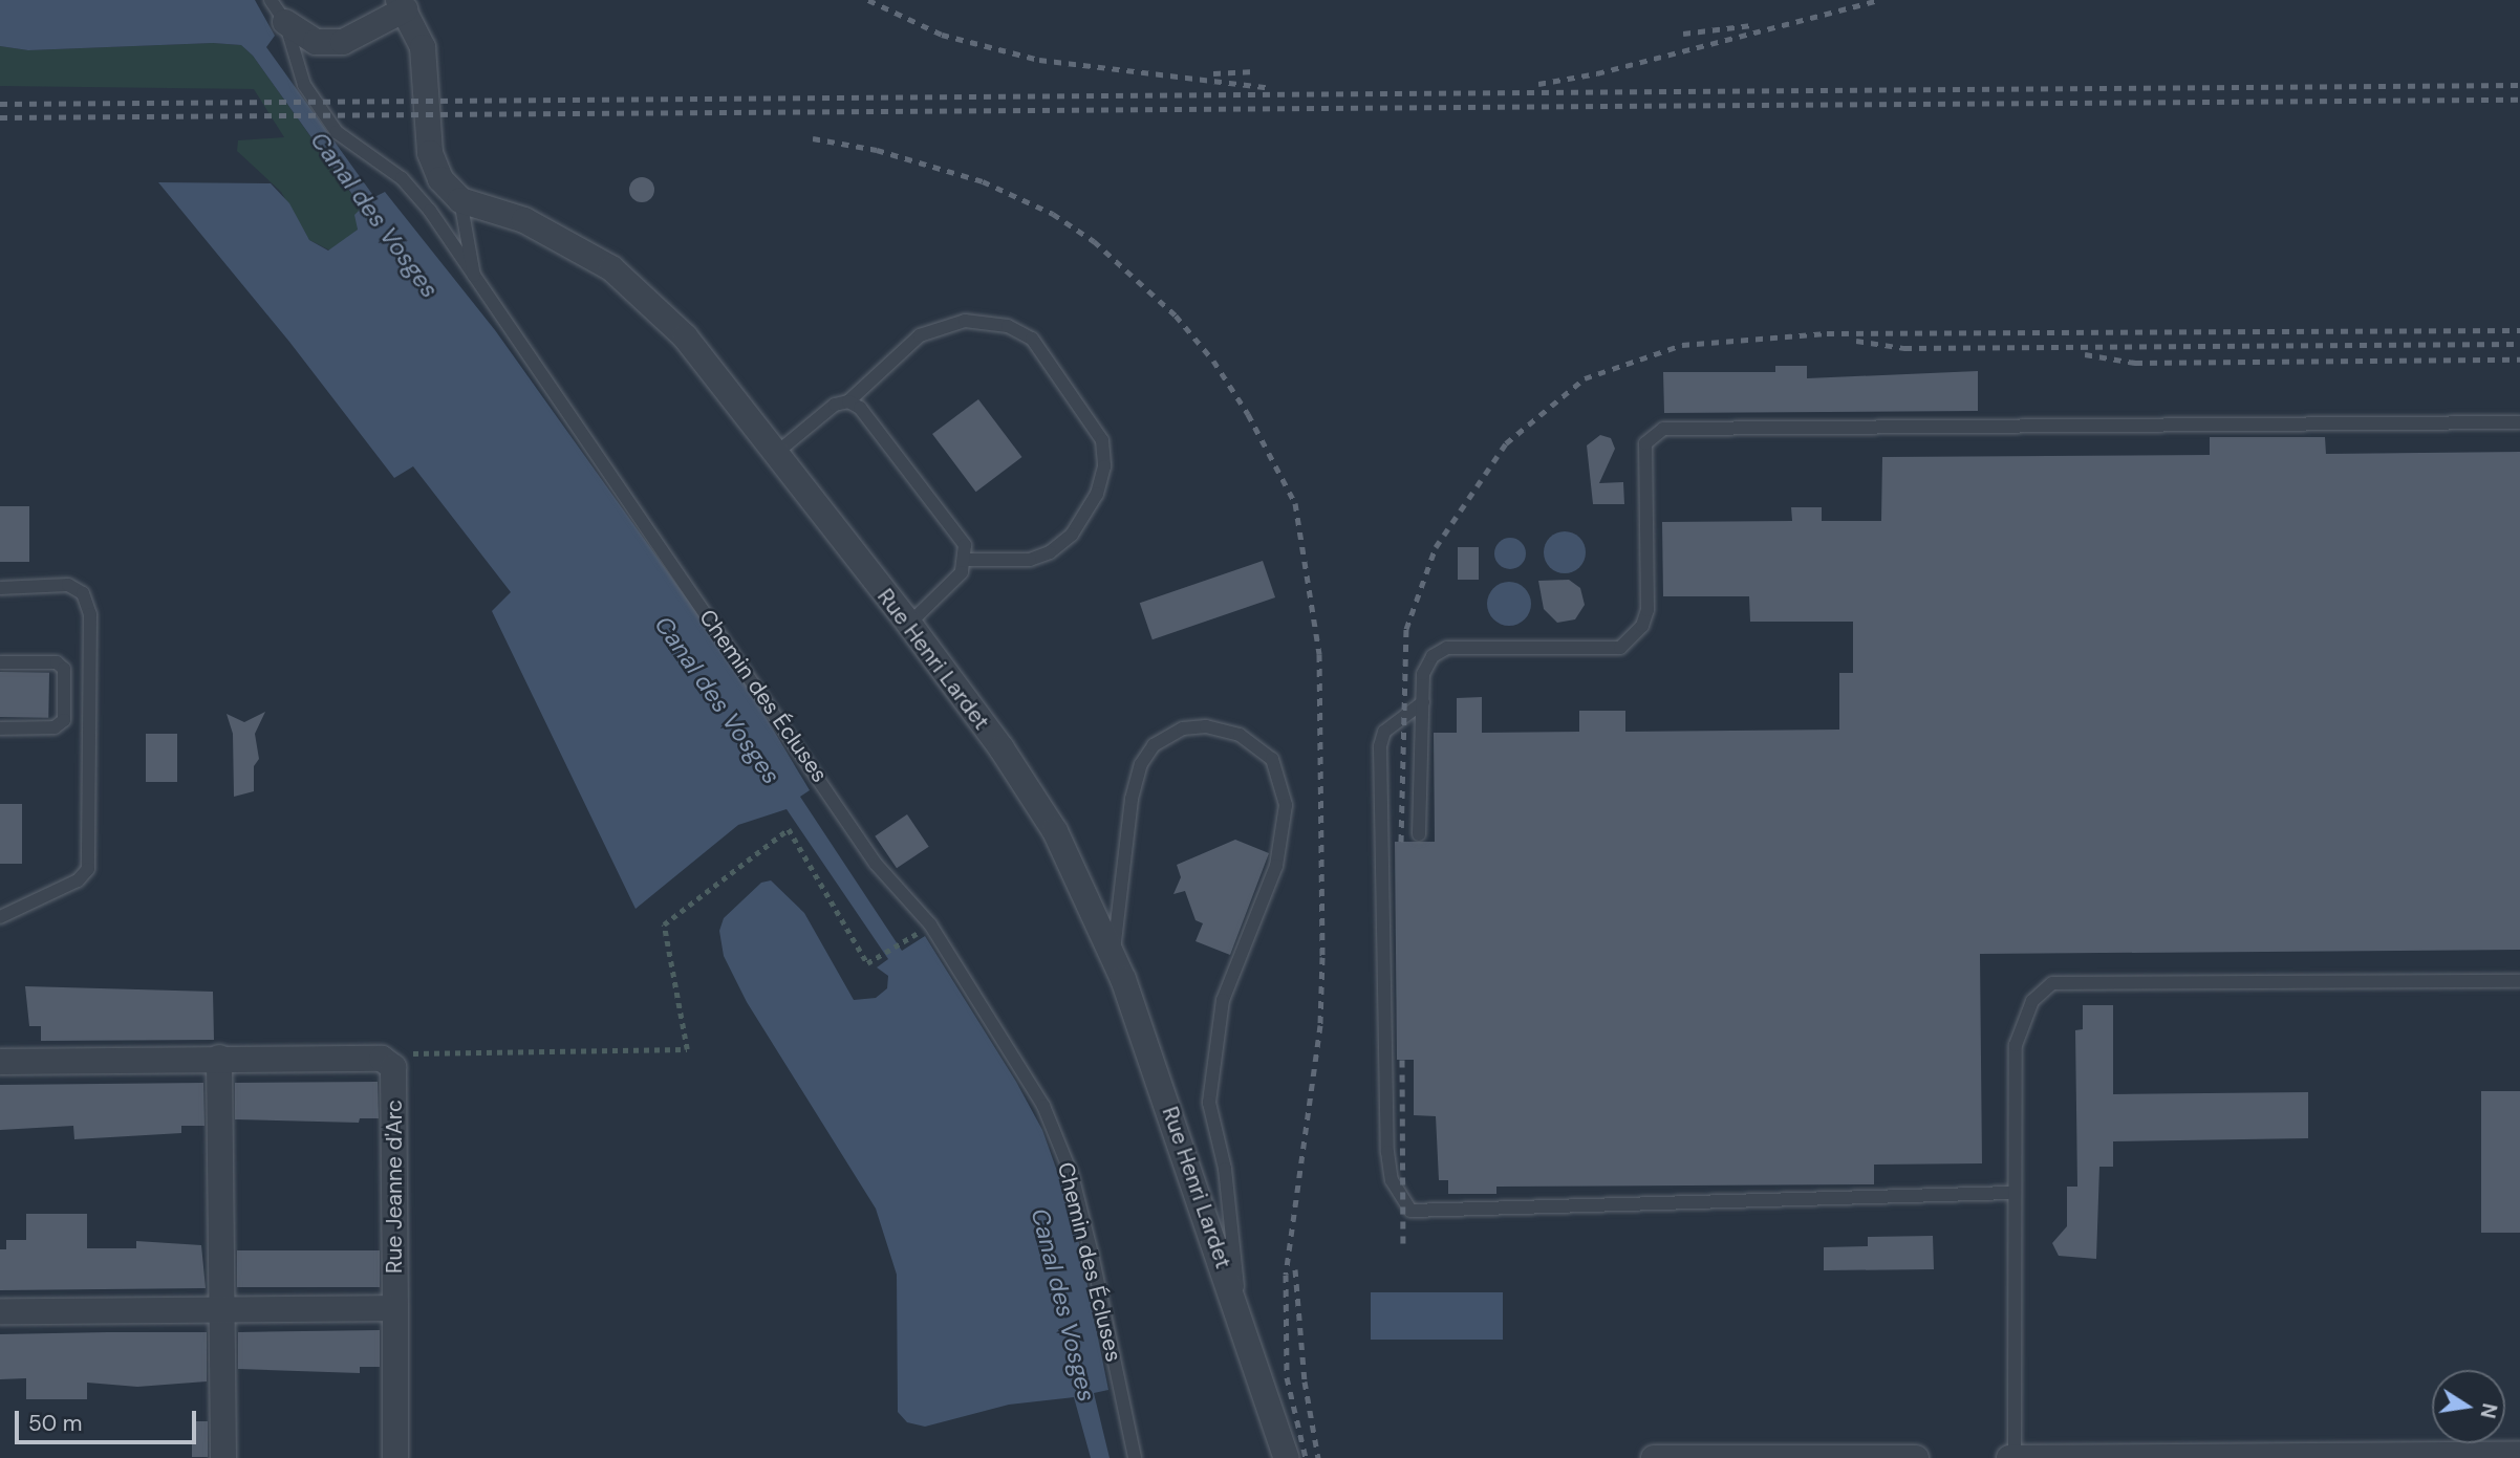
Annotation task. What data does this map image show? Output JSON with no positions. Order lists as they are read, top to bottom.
{
  "streets": {
    "street": ["Rue Henri Lardet", "Rue Jeanne d'Arc"],
    "lane": ["Chemin des Écluses"]
  },
  "water": ["Canal des Vosges"],
  "scale_bar": "50 m",
  "north": "right"
}
